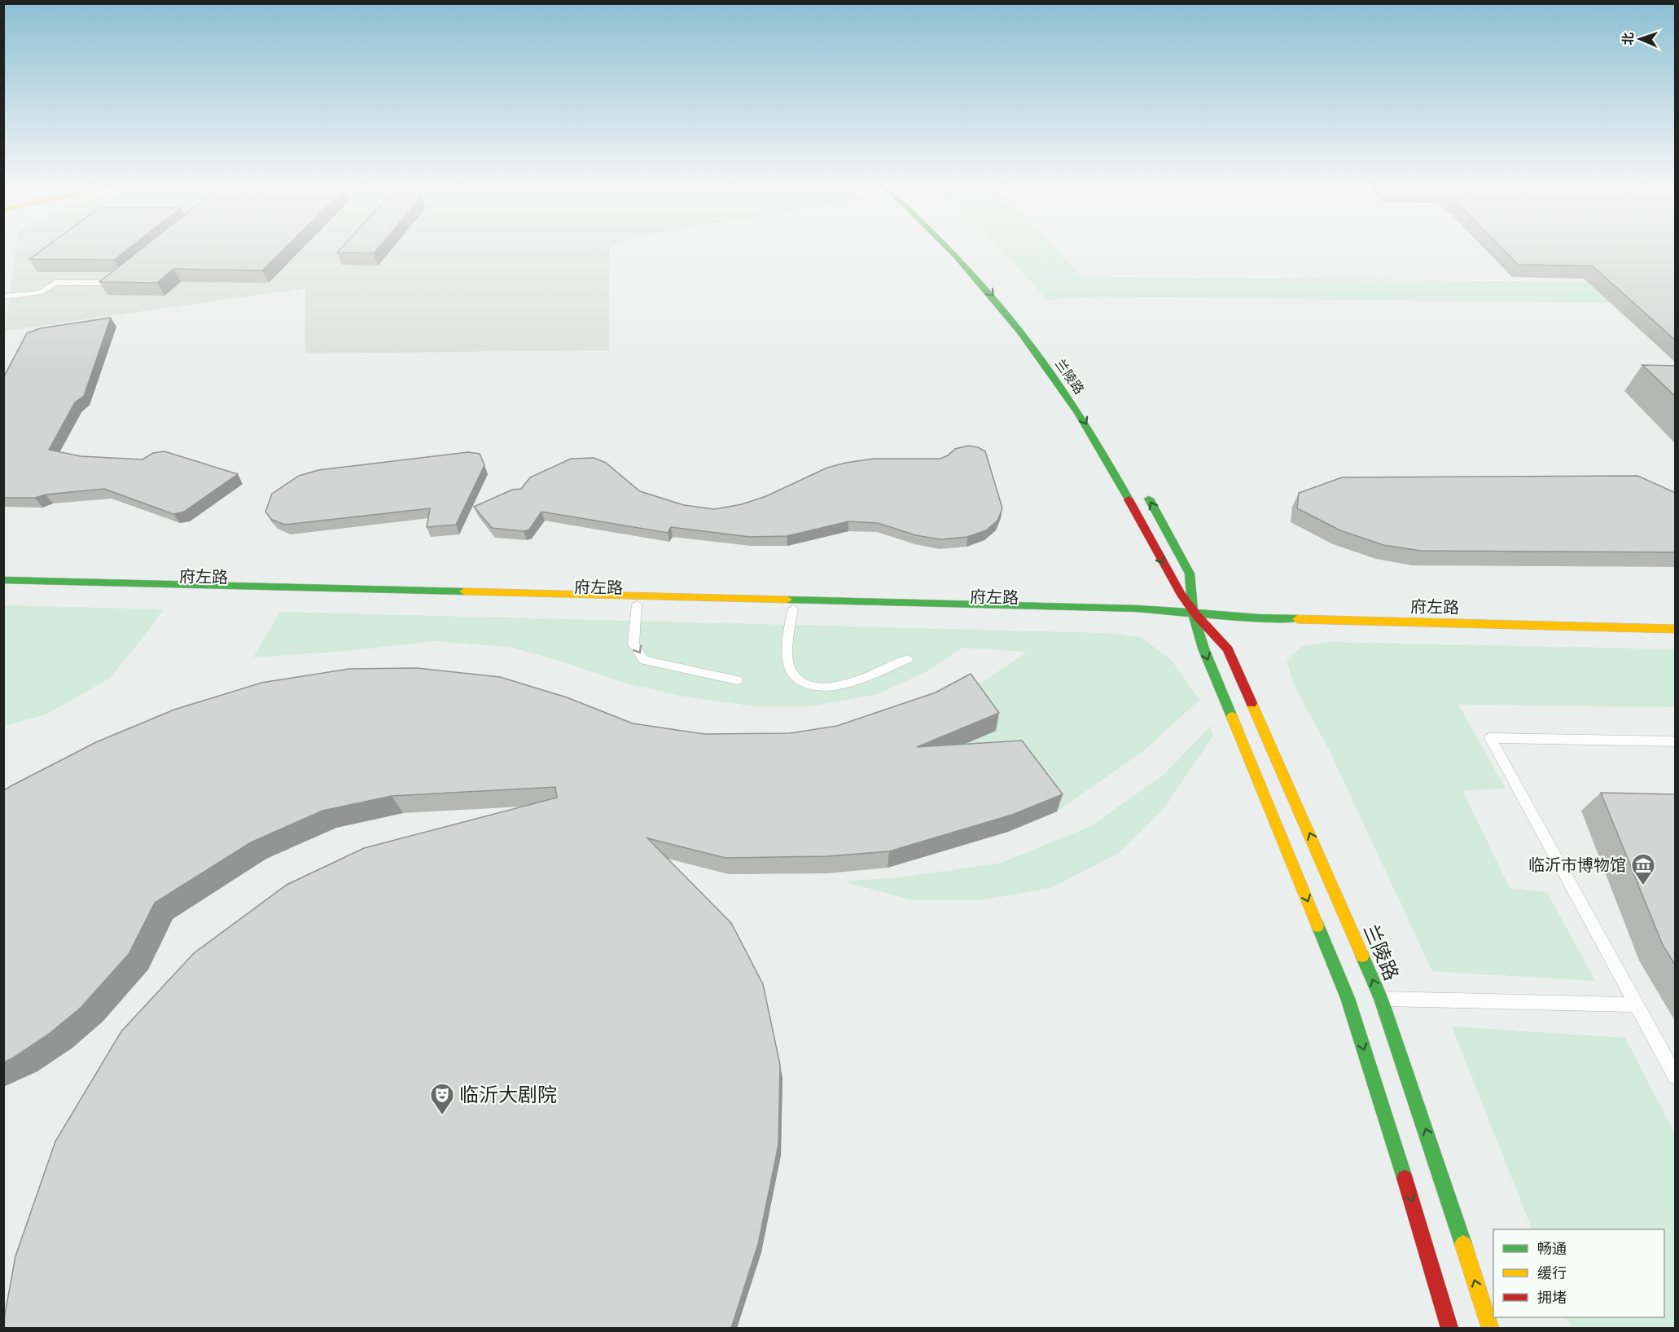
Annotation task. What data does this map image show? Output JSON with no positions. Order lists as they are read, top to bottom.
{
  "streets": {
    "street": ["兰陵路", "府左路"]
  },
  "crossings": [
    ["兰陵路", "府左路"]
  ],
  "places": {
    "museum": ["临沂市博物馆"],
    "theatre": ["临沂大剧院"]
  },
  "legend": ["畅通", "缓行", "拥堵"],
  "north": "left"
}
